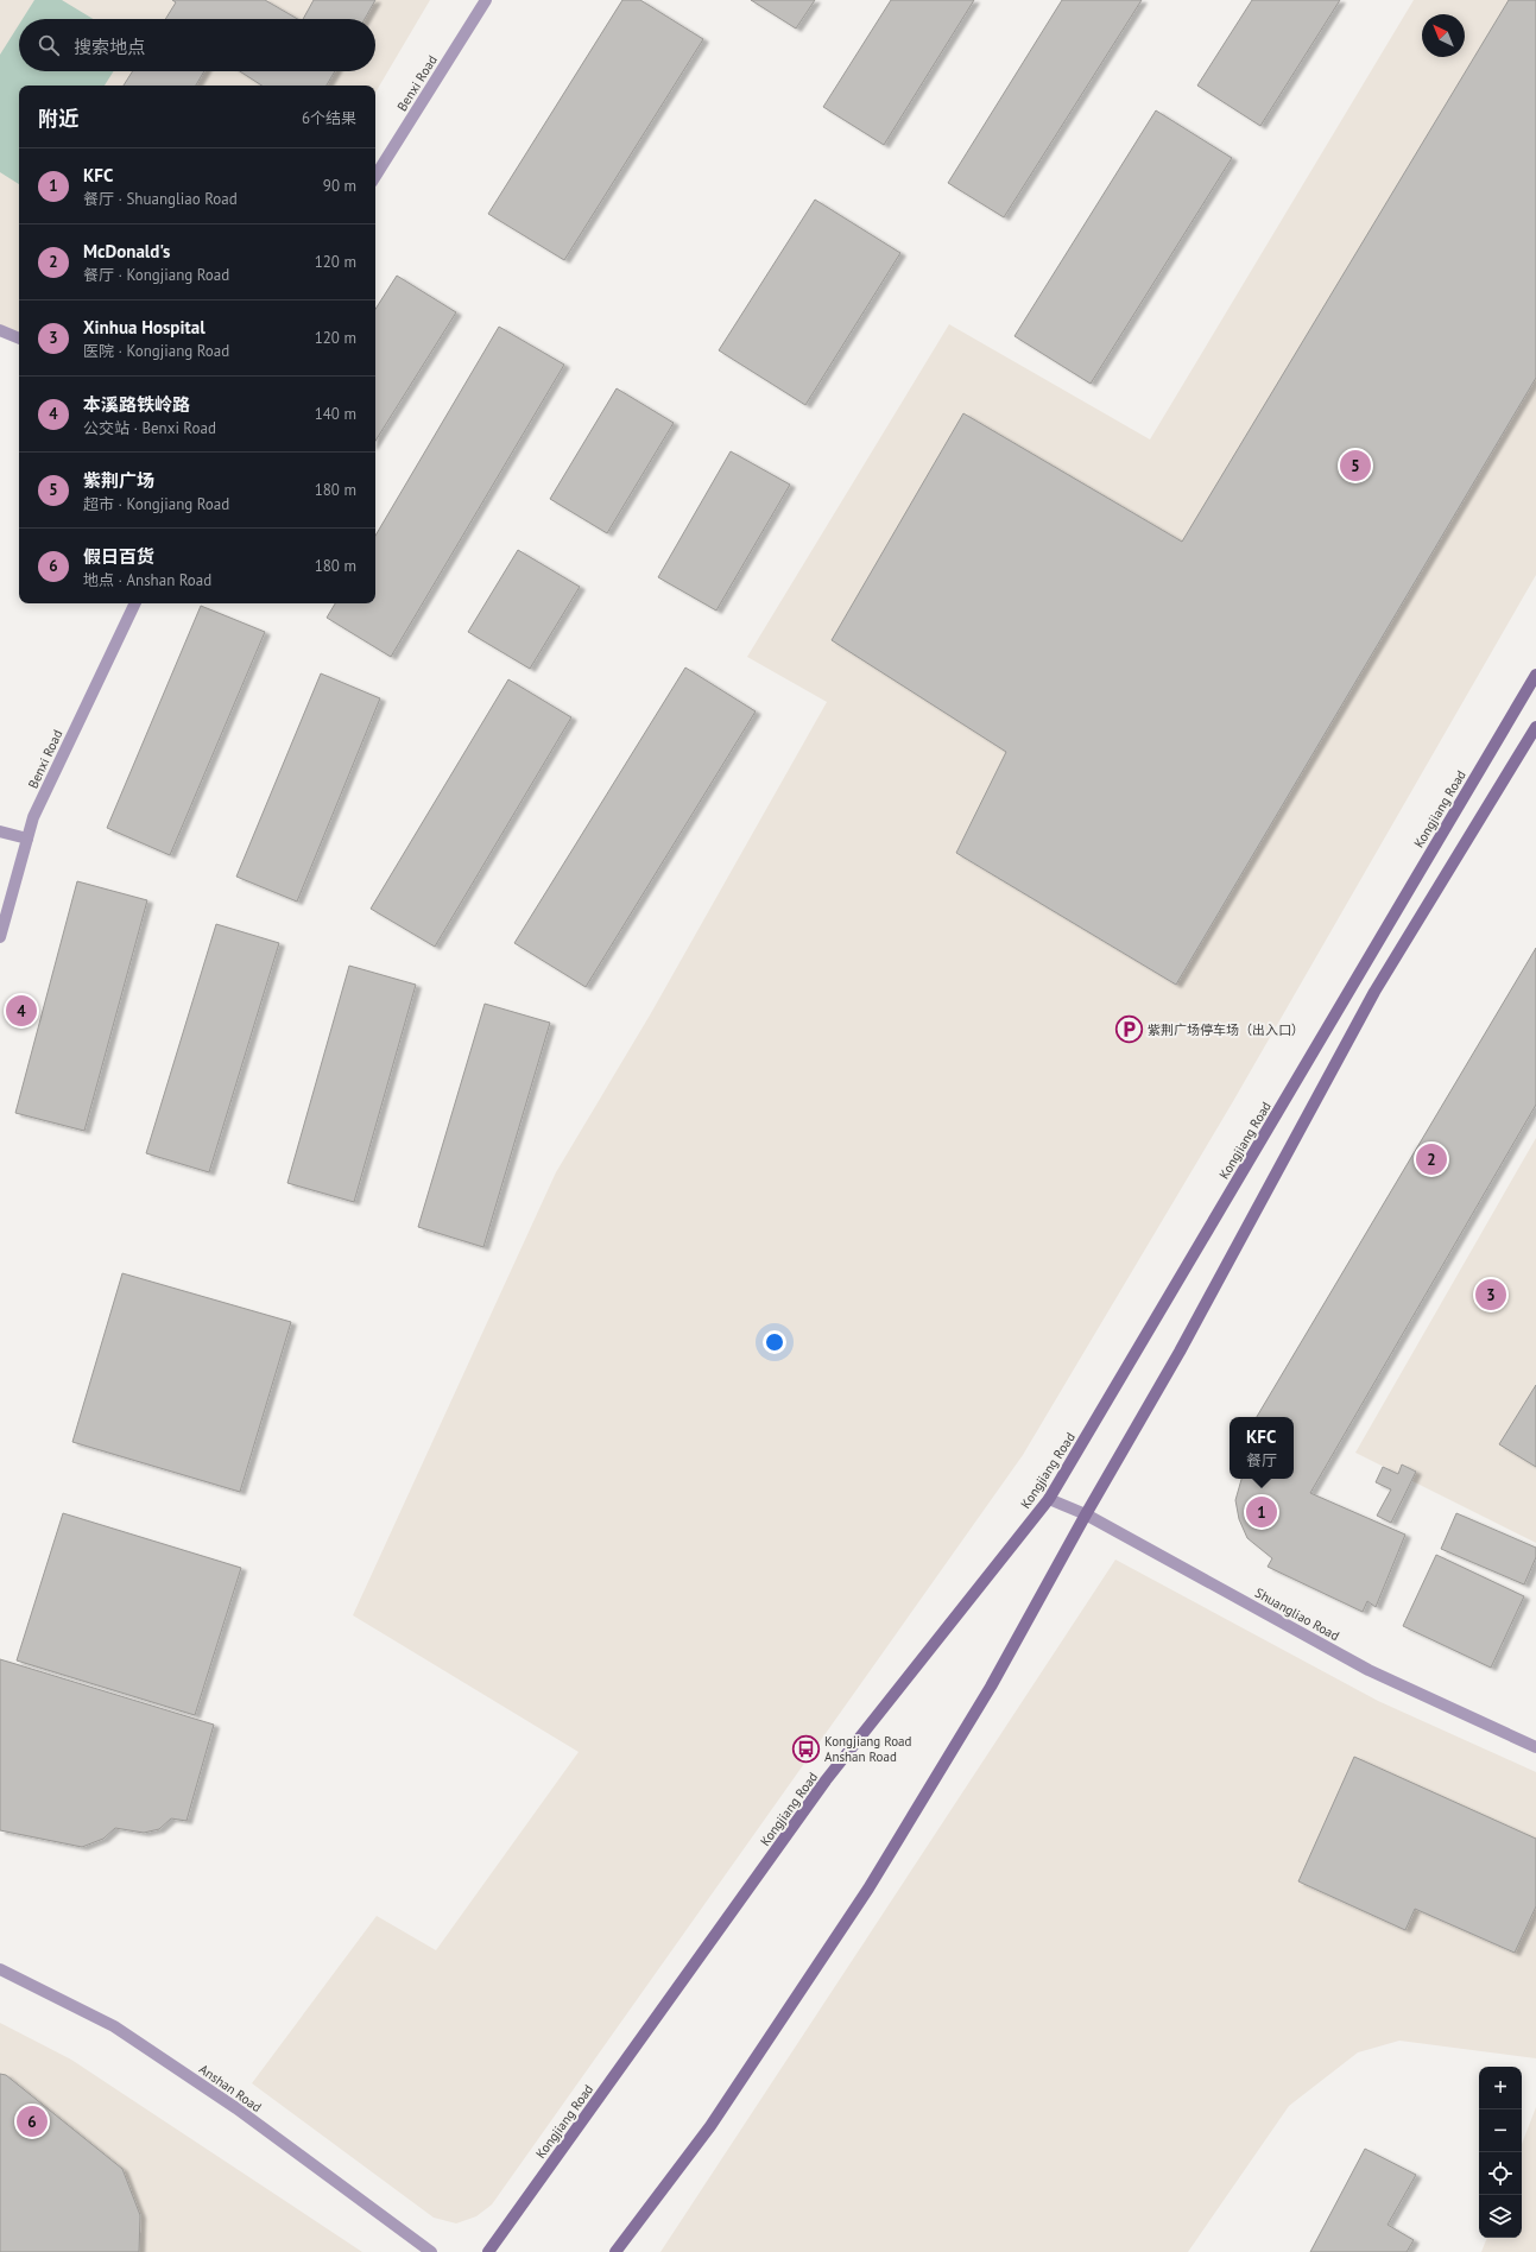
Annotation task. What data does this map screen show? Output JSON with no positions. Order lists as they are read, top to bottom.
{
  "streets": {
    "main road": ["Kongjiang Road"],
    "street": ["Benxi Road", "Shuangliao Road", "Anshan Road"]
  },
  "crossings": [
    ["Kongjiang Road", "Shuangliao Road"]
  ],
  "places": {
    "parking": ["紫荆广场停车场（出入口）"],
    "bus stop": ["Kongjiang Road Anshan Road"]
  },
  "north": "top left",
  "page": {
    "search": "搜索地点",
    "heading": ["附近", "6个结果"],
    "list": [
      {
        "mark": "1",
        "name": "KFC",
        "note": "餐厅 · Shuangliao Road",
        "value": "90 m"
      },
      {
        "mark": "2",
        "name": "McDonald's",
        "note": "餐厅 · Kongjiang Road",
        "value": "120 m"
      },
      {
        "mark": "3",
        "name": "Xinhua Hospital",
        "note": "医院 · Kongjiang Road",
        "value": "120 m"
      },
      {
        "mark": "4",
        "name": "本溪路铁岭路",
        "note": "公交站 · Benxi Road",
        "value": "140 m"
      },
      {
        "mark": "5",
        "name": "紫荆广场",
        "note": "超市 · Kongjiang Road",
        "value": "180 m"
      },
      {
        "mark": "6",
        "name": "假日百货",
        "note": "地点 · Anshan Road",
        "value": "180 m"
      }
    ],
    "pins": [
      "5",
      "4",
      "2",
      "3",
      "1",
      "6"
    ],
    "popup": ["KFC", "餐厅"],
    "map_buttons": ["+", "−"]
  }
}
